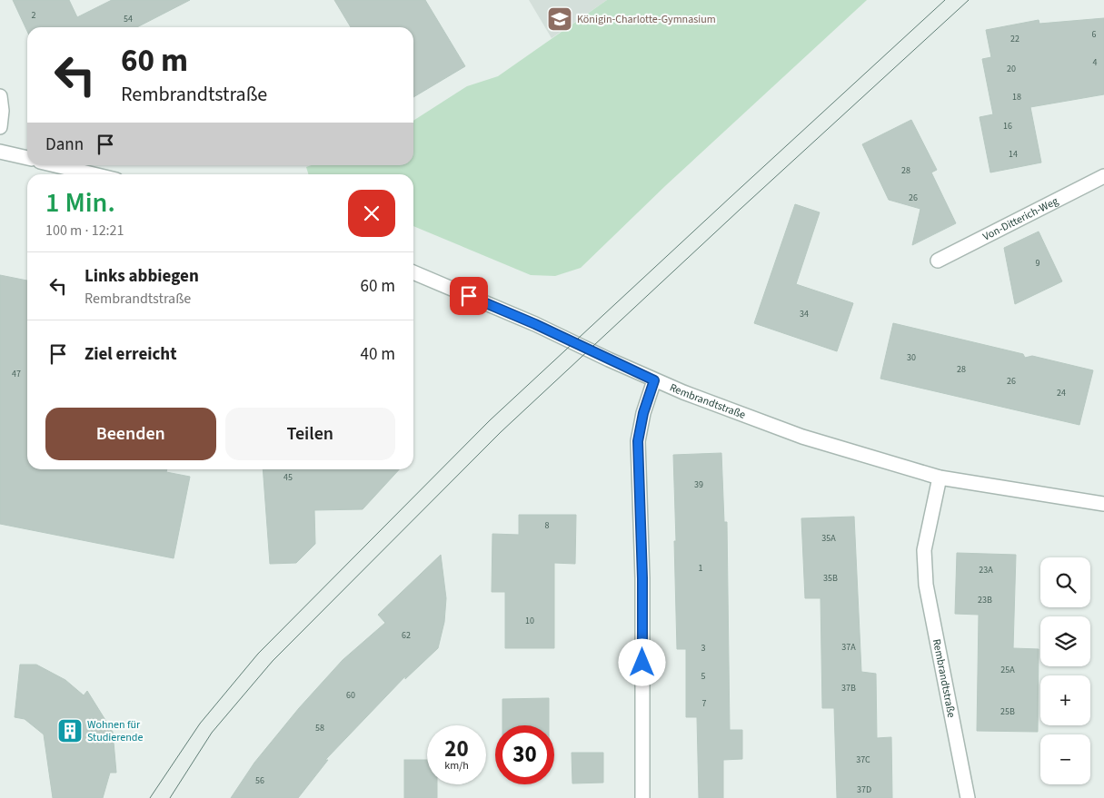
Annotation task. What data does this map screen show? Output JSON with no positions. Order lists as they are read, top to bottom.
{
  "streets": {
    "street": ["Von-Ditterich-Weg", "Rembrandtstraße"]
  },
  "places": {
    "school or university": ["Königin-Charlotte-Gymnasium"],
    "building": ["Wohnen für Studierende"]
  },
  "house_numbers": [
    "2",
    "54",
    "6",
    "22",
    "4",
    "20",
    "18",
    "16",
    "14",
    "28",
    "26",
    "9",
    "34",
    "30",
    "28",
    "47",
    "26",
    "24",
    "45",
    "39",
    "8",
    "35A",
    "1",
    "23A",
    "35B",
    "23B",
    "10",
    "62",
    "37A",
    "3",
    "25A",
    "5",
    "37B",
    "60",
    "7",
    "25B",
    "58",
    "37C",
    "56",
    "37D"
  ],
  "page": {
    "turn": ["60 m", "Rembrandtstraße"],
    "then": "Dann",
    "heading": ["1 Min.", "100 m · 12:21"],
    "list": [
      {
        "name": "Links abbiegen",
        "note": "Rembrandtstraße",
        "value": "60 m"
      },
      {
        "name": "Ziel erreicht",
        "value": "40 m"
      }
    ],
    "buttons": ["Beenden", "Teilen"],
    "map_buttons": ["+", "−"],
    "speed": "20 km/h",
    "limit": "30"
  }
}
